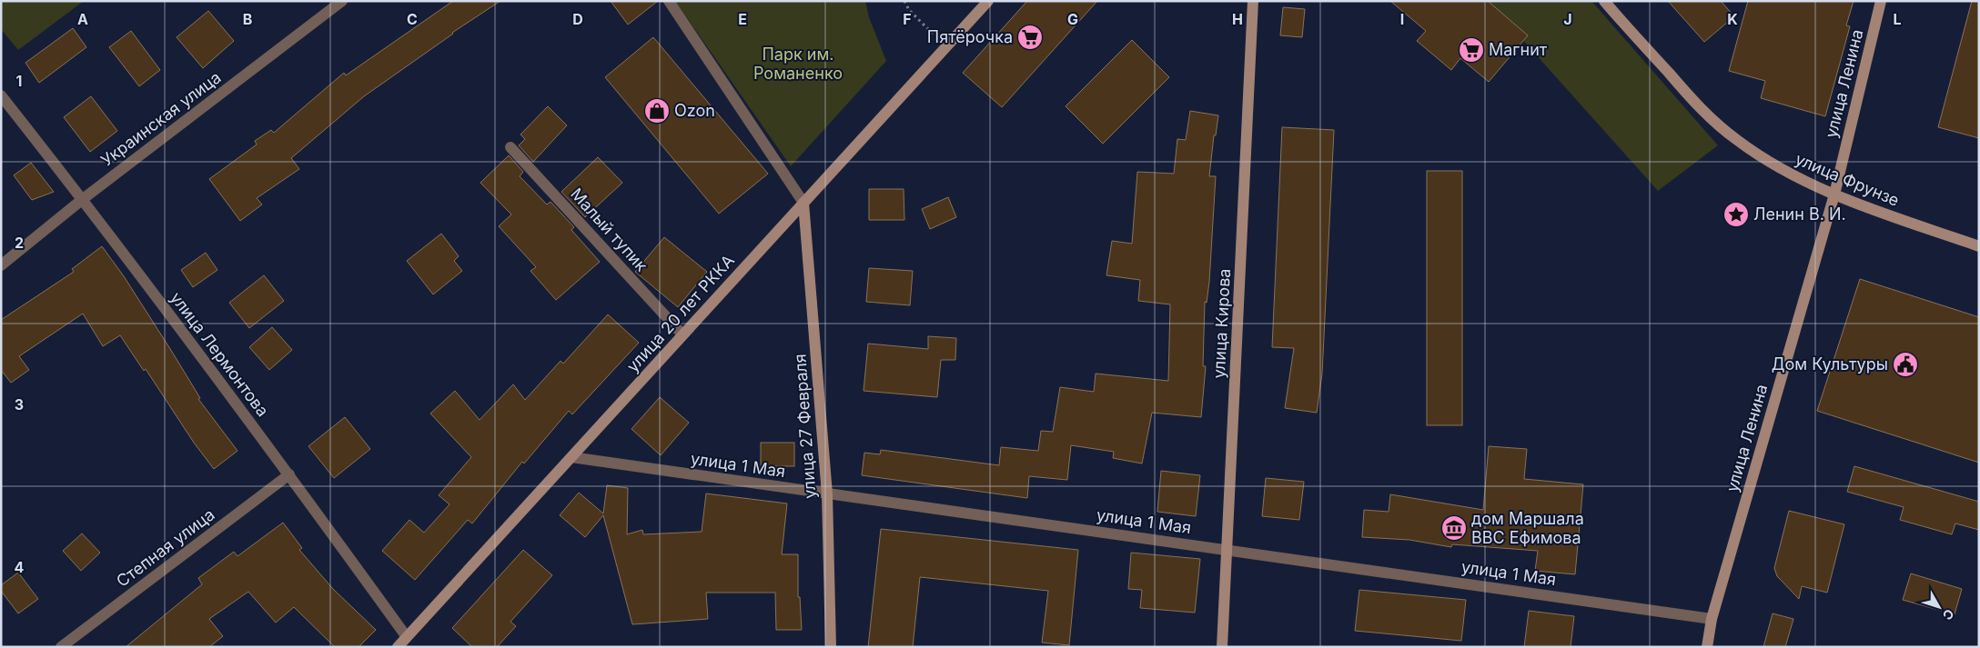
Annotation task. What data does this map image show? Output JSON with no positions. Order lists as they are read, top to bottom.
{
  "streets": {
    "street": [
      "улица Ленина",
      "Украинская улица",
      "улица Фрунзе",
      "Малый тупик",
      "улица 20 лет РККА",
      "улица Кирова",
      "улица Лермонтова",
      "улица 27 Февраля",
      "улица 1 Мая",
      "Степная улица"
    ]
  },
  "crossings": [
    ["улица Ленина", "улица Фрунзе"],
    ["улица Ленина", "улица 1 Мая"],
    ["Украинская улица", "улица Лермонтова"],
    ["Малый тупик", "улица 20 лет РККА"],
    ["улица 20 лет РККА", "улица Лермонтова"],
    ["улица 20 лет РККА", "улица 27 Февраля"],
    ["улица 20 лет РККА", "улица 1 Мая"],
    ["улица Кирова", "улица 1 Мая"],
    ["улица Лермонтова", "Степная улица"],
    ["улица 27 Февраля", "улица 1 Мая"]
  ],
  "parks": ["Парк им. Романенко"],
  "places": {
    "supermarket": ["Пятёрочка", "Магнит"],
    "shop": ["Ozon"],
    "place": ["Ленин В. И."],
    "public building": ["Дом Культуры"],
    "museum": ["дом Маршала ВВС Ефимова"]
  },
  "north": "bottom right",
  "grid": {
    "columns": [
      "A",
      "B",
      "C",
      "D",
      "E",
      "F",
      "G",
      "H",
      "I",
      "J",
      "K",
      "L"
    ],
    "rows": [
      "1",
      "2",
      "3",
      "4"
    ]
  }
}
